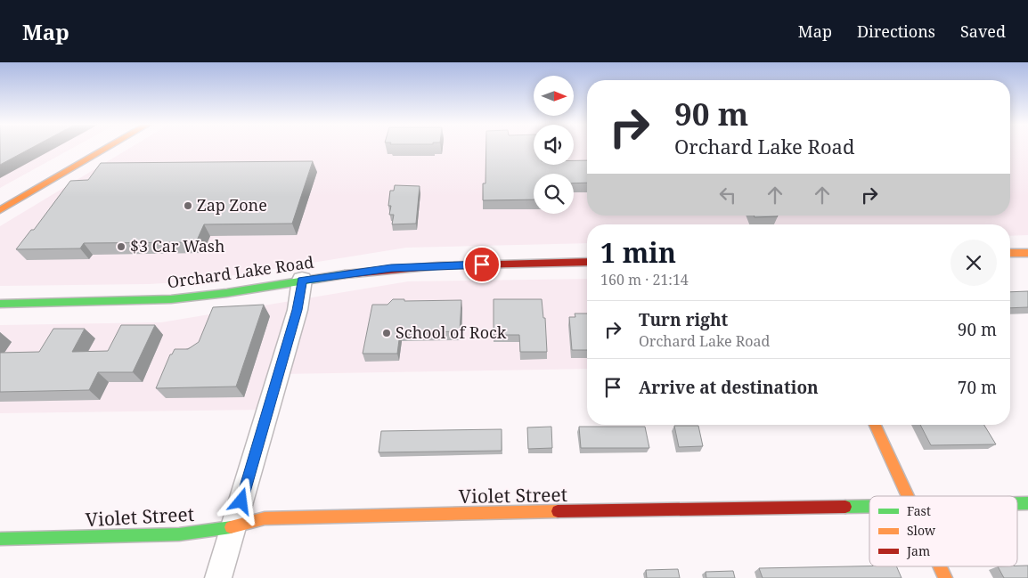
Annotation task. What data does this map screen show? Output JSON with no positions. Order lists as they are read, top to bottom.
{
  "streets": {
    "street": ["Orchard Lake Road", "Violet Street"]
  },
  "places": ["Zap Zone", "$3 Car Wash", "School of Rock"],
  "legend": ["Fast", "Slow", "Jam"],
  "north": "right",
  "page": {
    "header": "Map",
    "nav": ["Map", "Directions", "Saved"],
    "turn": ["90 m", "Orchard Lake Road"],
    "heading": ["1 min", "160 m · 21:14"],
    "list": [
      {
        "name": "Turn right",
        "note": "Orchard Lake Road",
        "value": "90 m"
      },
      {
        "name": "Arrive at destination",
        "value": "70 m"
      }
    ]
  }
}
